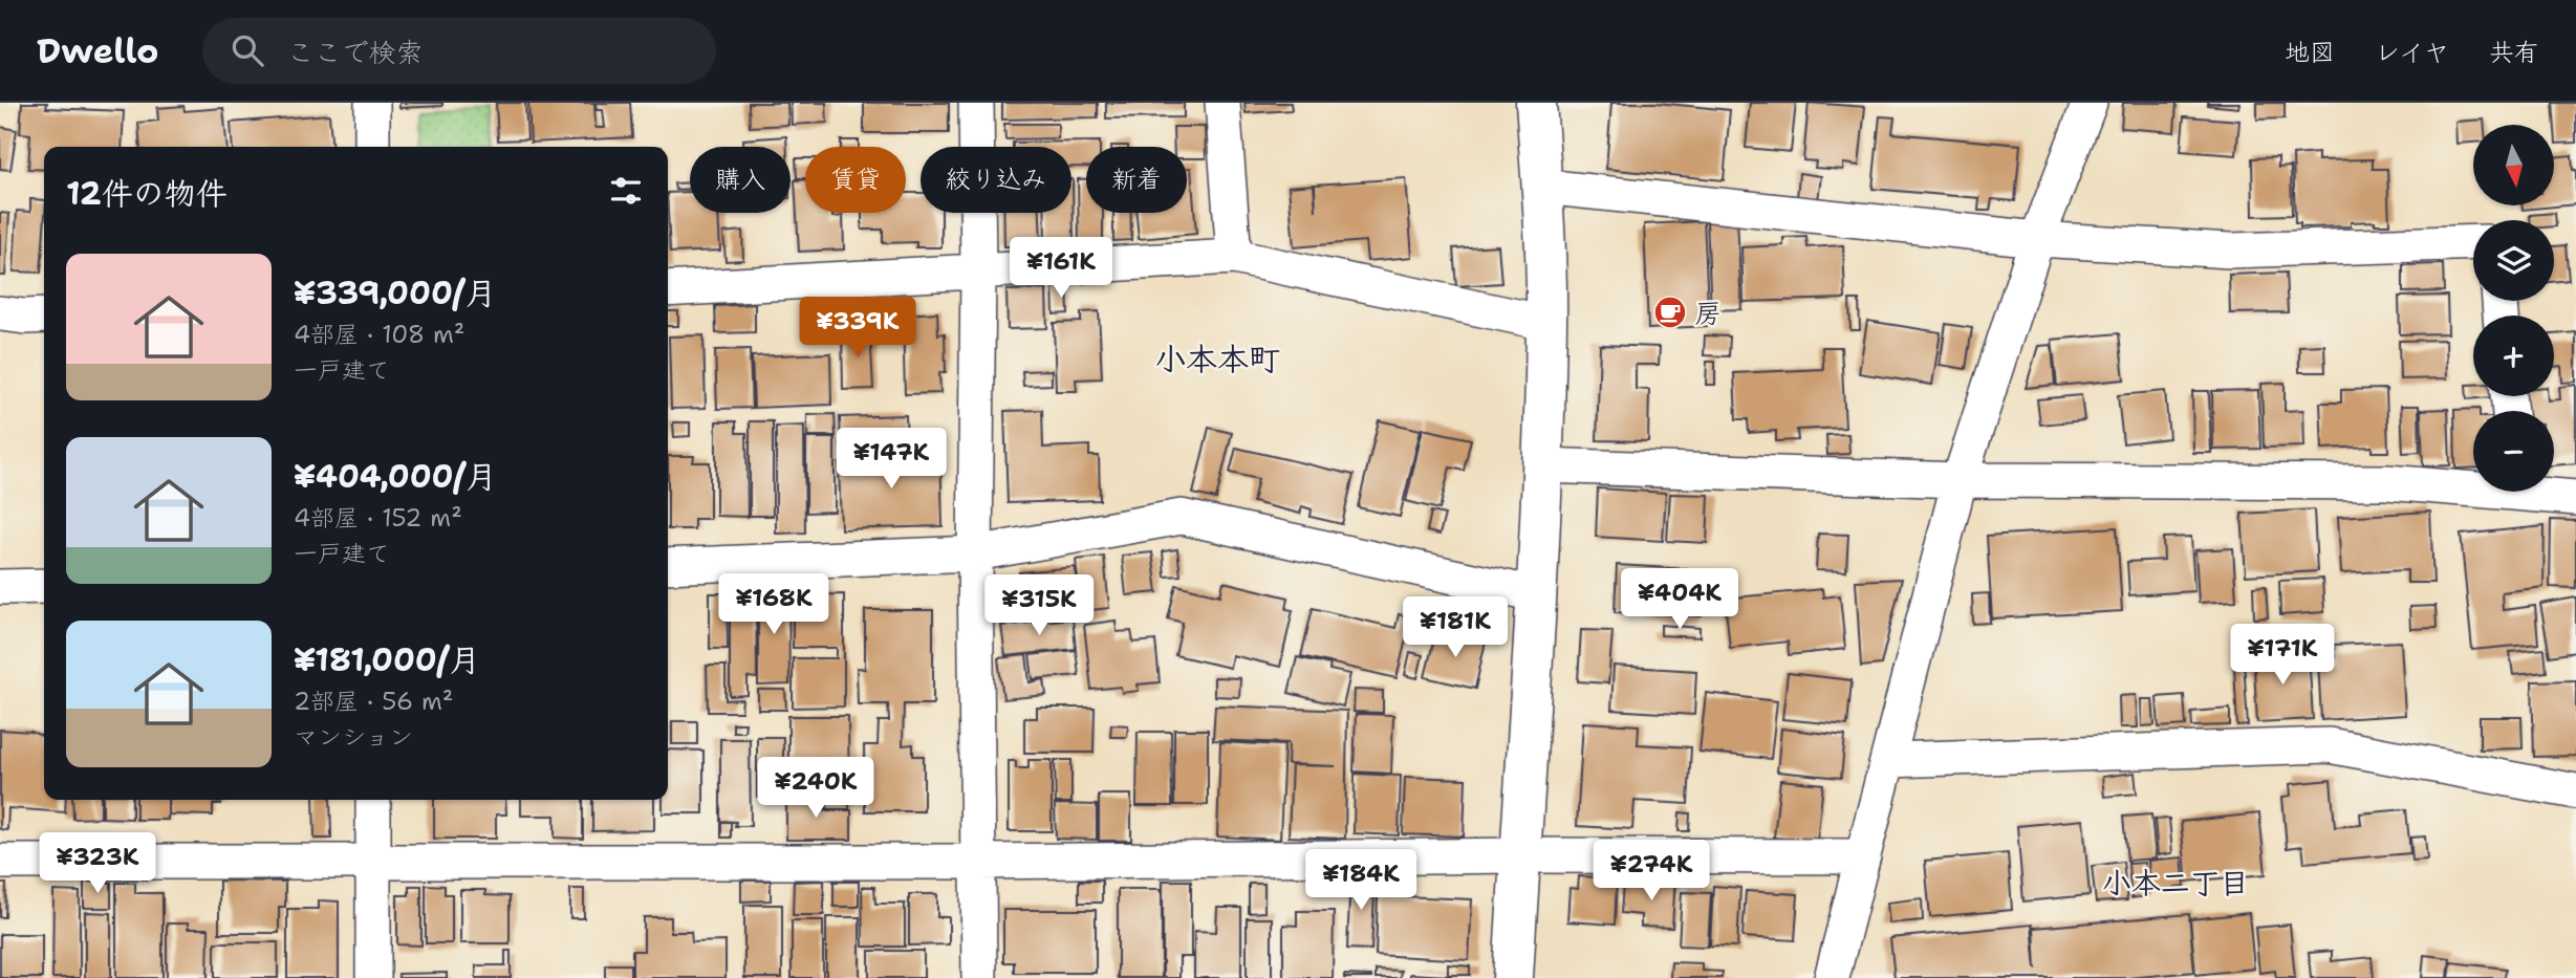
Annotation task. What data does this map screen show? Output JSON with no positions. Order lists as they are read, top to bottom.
{
  "districts": ["小本本町", "小本二丁目"],
  "places": {
    "cafe": ["房"]
  },
  "north": "bottom",
  "page": {
    "header": "Dwello",
    "search": "ここで検索",
    "nav": ["地図", "レイヤ", "共有"],
    "map_buttons": ["+", "−"],
    "chip": [
      "購入",
      "賃貸",
      "絞り込み",
      "新着"
    ],
    "heading": "12件の物件",
    "list": [
      {
        "name": "¥339,000/月",
        "note": "4部屋 · 108 m² · 一戸建て"
      },
      {
        "name": "¥404,000/月",
        "note": "4部屋 · 152 m² · 一戸建て"
      },
      {
        "name": "¥181,000/月",
        "note": "2部屋 · 56 m² · マンション"
      }
    ],
    "price": [
      "¥161K",
      "¥339K",
      "¥147K",
      "¥404K",
      "¥168K",
      "¥315K",
      "¥181K",
      "¥171K",
      "¥240K",
      "¥323K",
      "¥274K",
      "¥184K"
    ]
  }
}
